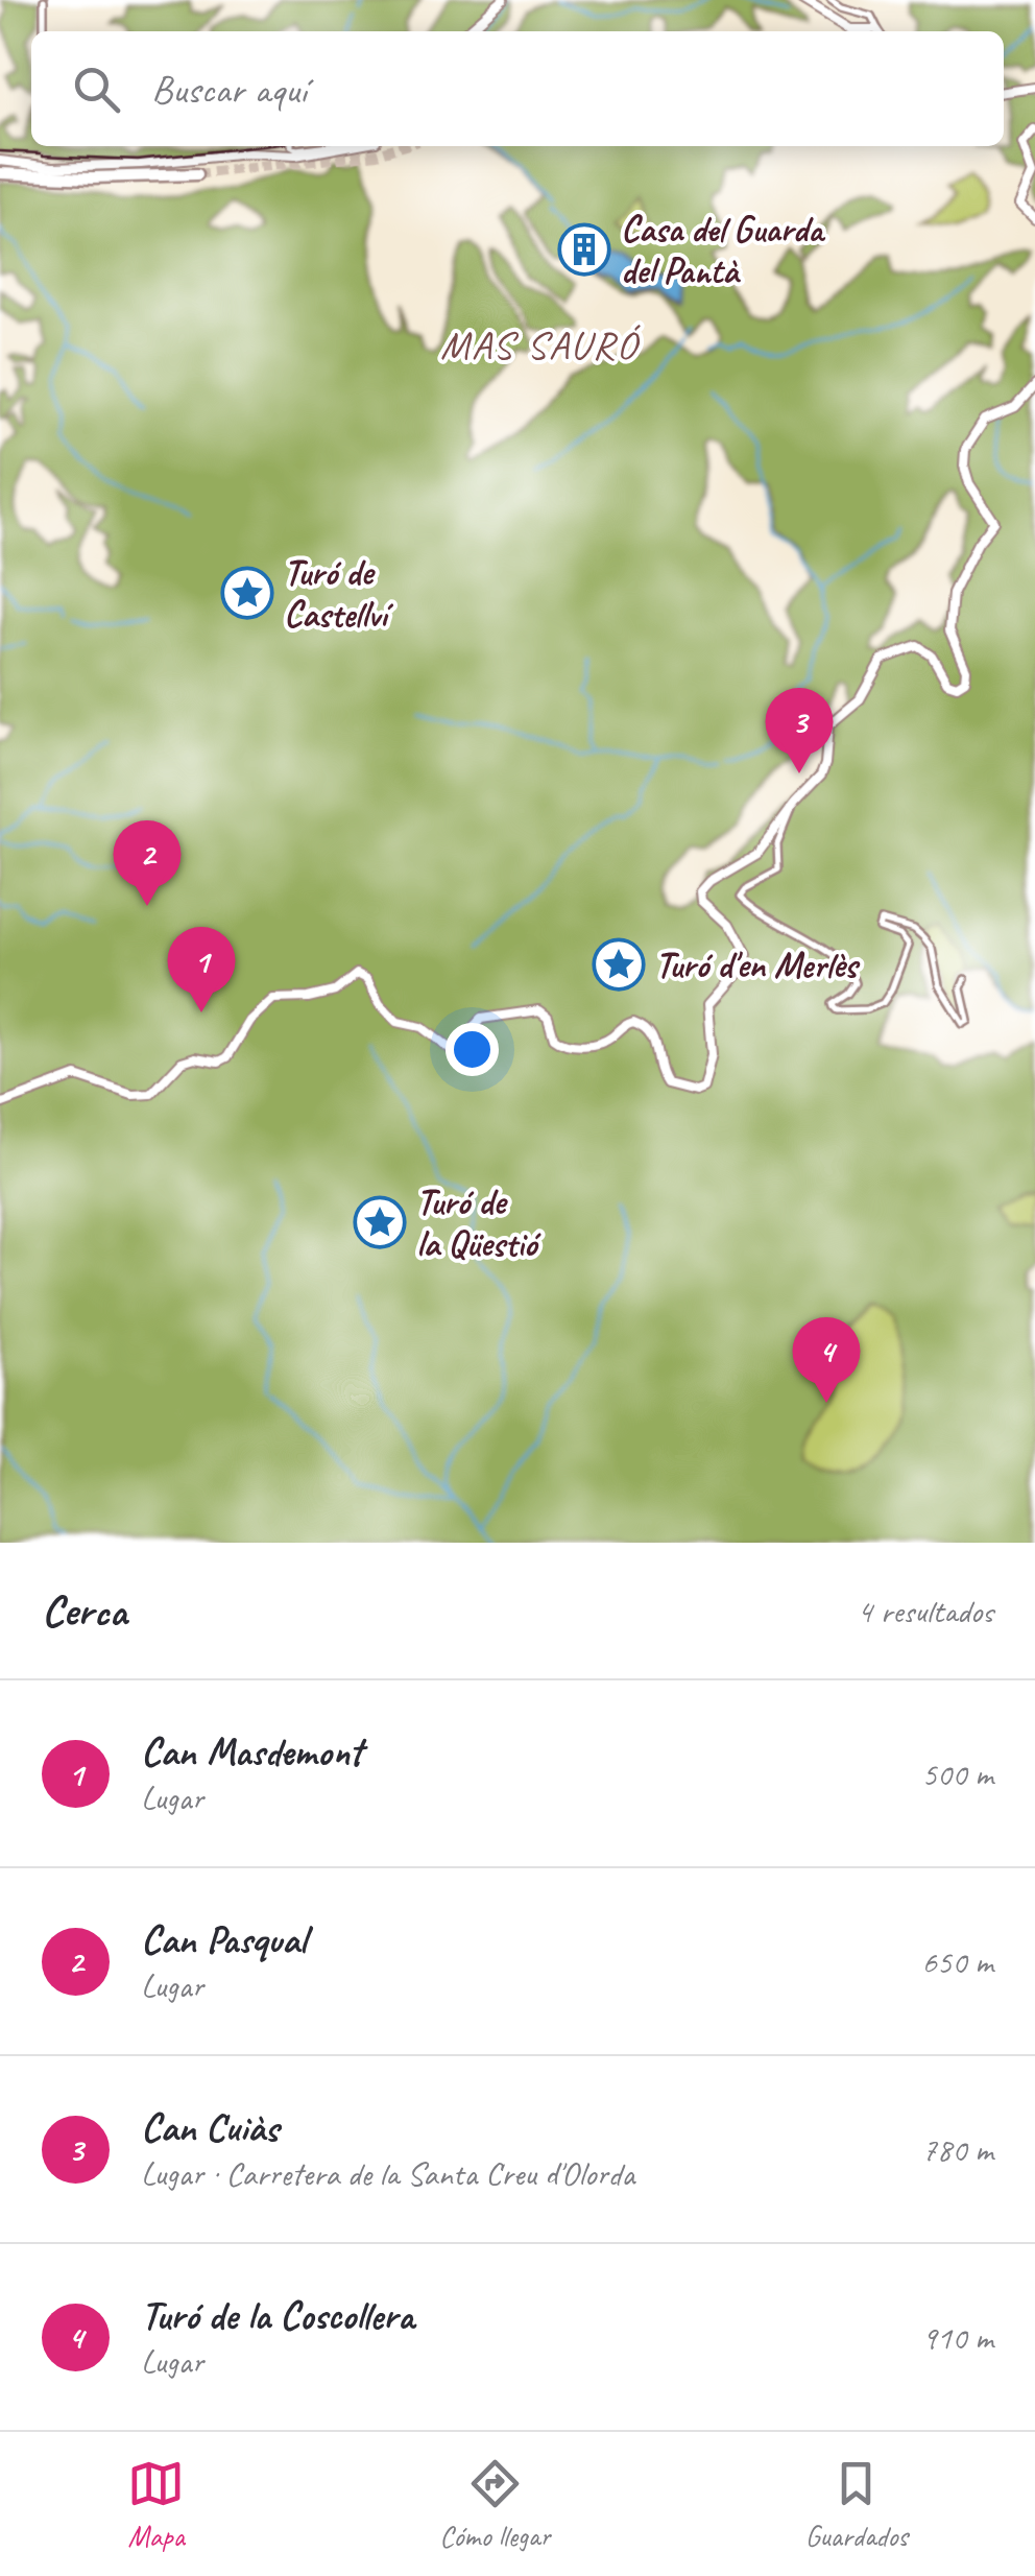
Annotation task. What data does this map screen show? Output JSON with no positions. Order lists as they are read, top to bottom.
{
  "districts": ["MAS SAURÓ"],
  "places": {
    "building": ["Casa del Guarda del Pantà"],
    "place": ["Turó de Castellví", "Turó d'en Merlès", "Turó de la Qüestió"]
  },
  "page": {
    "search": "Buscar aquí",
    "pins": [
      "3",
      "2",
      "1",
      "4"
    ],
    "heading": ["Cerca", "4 resultados"],
    "list": [
      {
        "mark": "1",
        "name": "Can Masdemont",
        "note": "Lugar",
        "value": "500 m"
      },
      {
        "mark": "2",
        "name": "Can Pasqual",
        "note": "Lugar",
        "value": "650 m"
      },
      {
        "mark": "3",
        "name": "Can Cuiàs",
        "note": "Lugar · Carretera de la Santa Creu d'Olorda",
        "value": "780 m"
      },
      {
        "mark": "4",
        "name": "Turó de la Coscollera",
        "note": "Lugar",
        "value": "910 m"
      }
    ],
    "nav": ["Mapa", "Cómo llegar", "Guardados"]
  }
}
